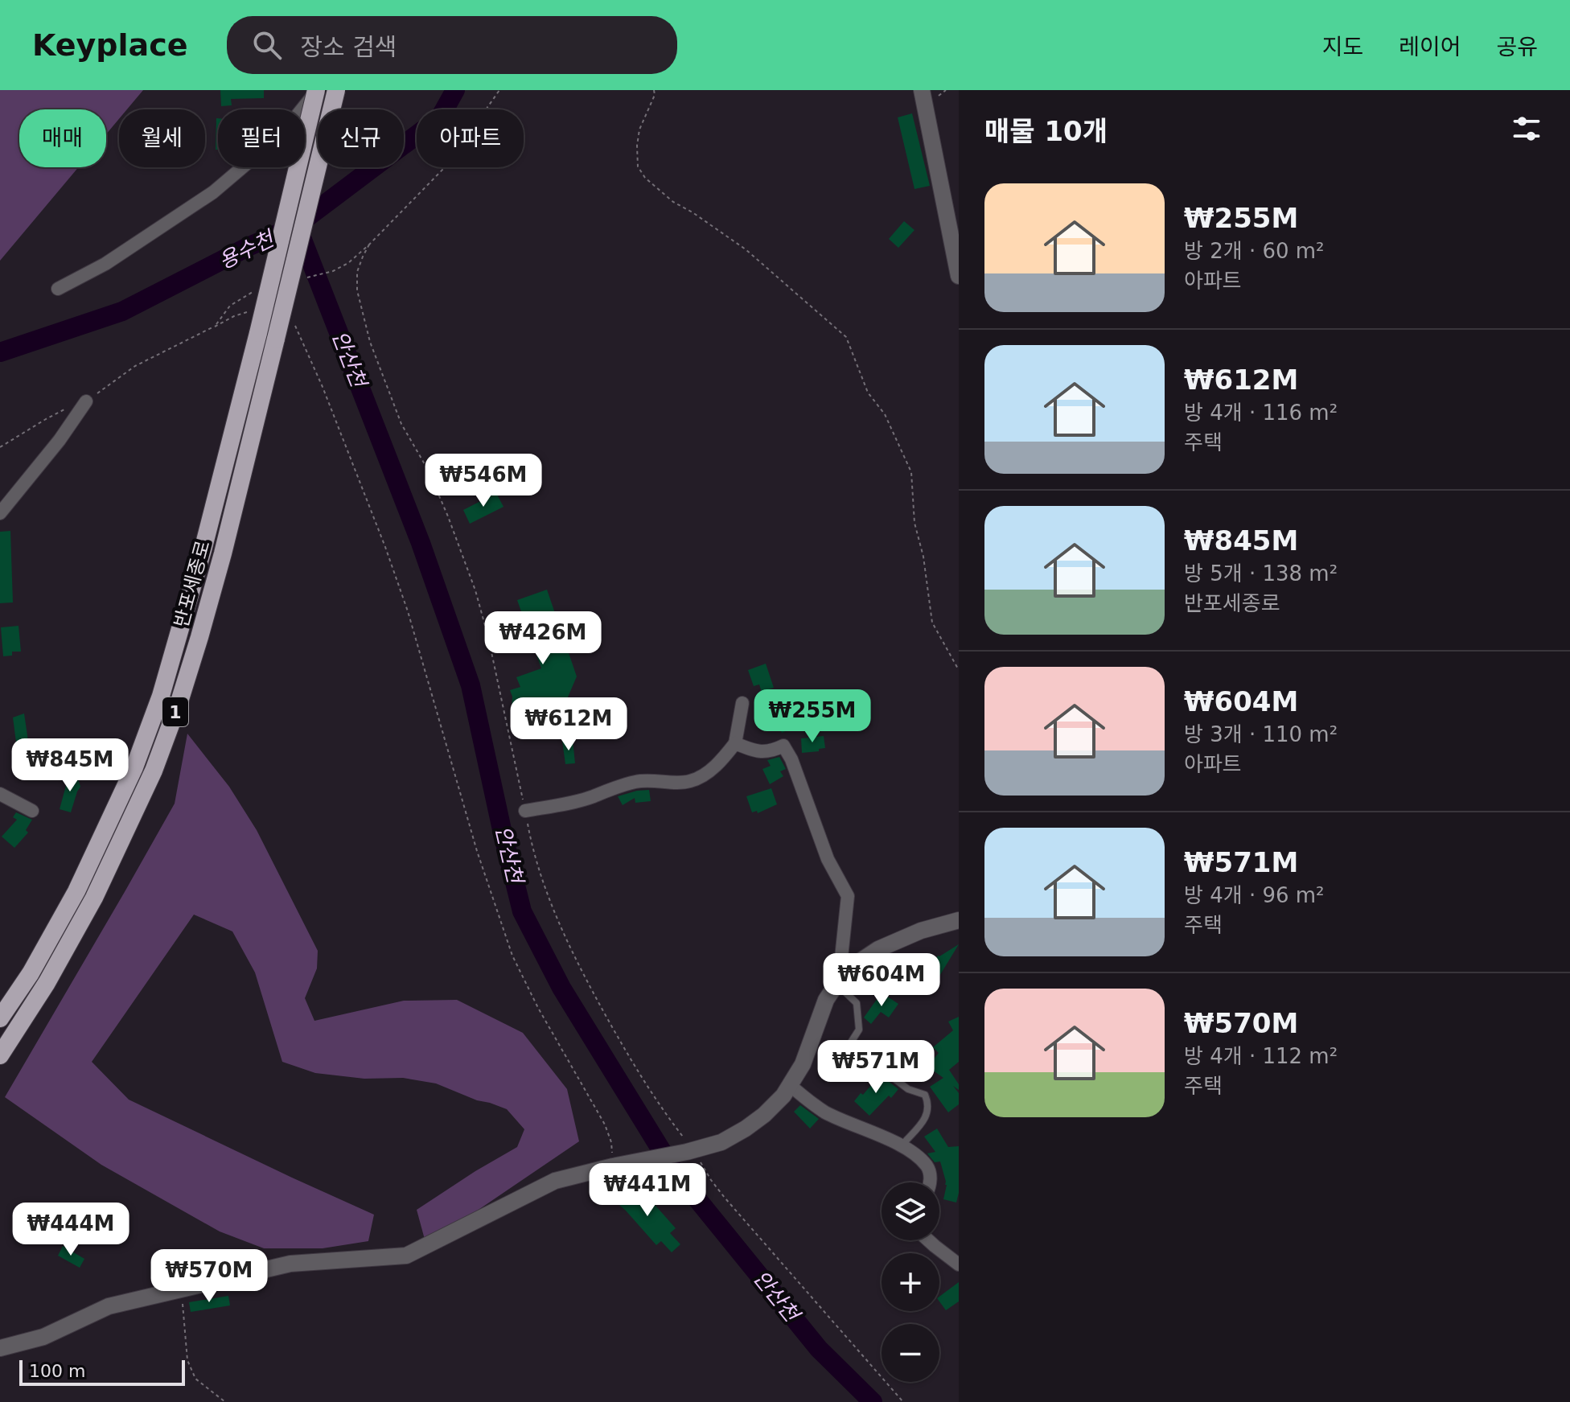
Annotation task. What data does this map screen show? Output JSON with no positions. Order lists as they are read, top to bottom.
{
  "streets": {
    "highway": ["반포세종로", "1"]
  },
  "water": ["용수천", "안산천"],
  "scale_bar": "100 m",
  "page": {
    "header": "Keyplace",
    "search": "장소 검색",
    "nav": ["지도", "레이어", "공유"],
    "heading": "매물 10개",
    "chip": [
      "매매",
      "월세",
      "필터",
      "신규",
      "아파트"
    ],
    "list": [
      {
        "name": "₩255M",
        "note": "방 2개 · 60 m² · 아파트"
      },
      {
        "name": "₩612M",
        "note": "방 4개 · 116 m² · 주택"
      },
      {
        "name": "₩845M",
        "note": "방 5개 · 138 m² · 반포세종로"
      },
      {
        "name": "₩604M",
        "note": "방 3개 · 110 m² · 아파트"
      },
      {
        "name": "₩571M",
        "note": "방 4개 · 96 m² · 주택"
      },
      {
        "name": "₩570M",
        "note": "방 4개 · 112 m² · 주택"
      }
    ],
    "price": [
      "₩546M",
      "₩426M",
      "₩255M",
      "₩612M",
      "₩845M",
      "₩604M",
      "₩571M",
      "₩441M",
      "₩444M",
      "₩570M"
    ],
    "map_buttons": ["+", "−"],
    "scale": "100 m"
  }
}
